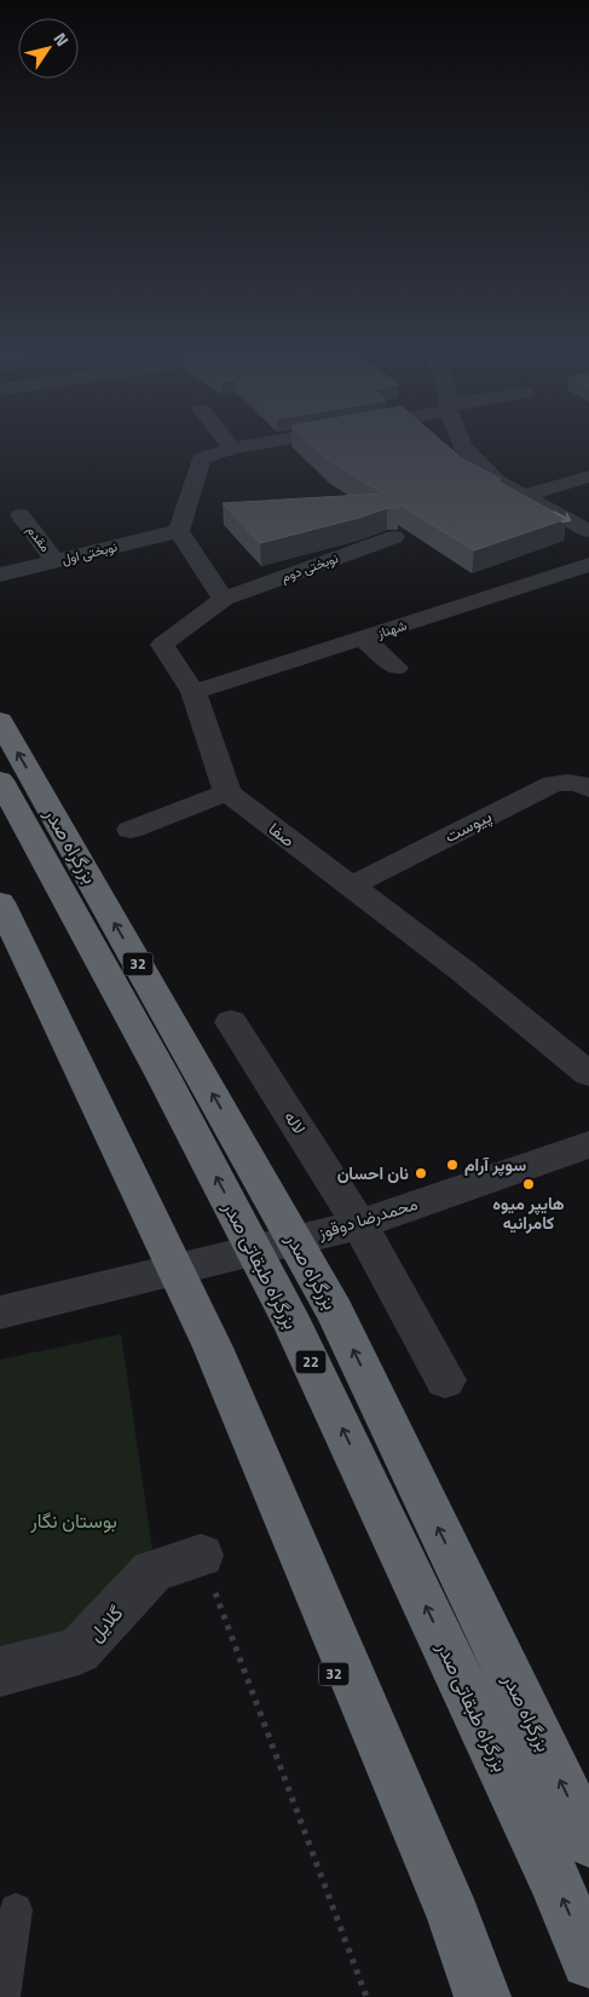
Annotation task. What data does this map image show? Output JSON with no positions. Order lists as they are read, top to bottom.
{
  "streets": {
    "highway": [
      "بزرگراه صدر",
      "32",
      "بزرگراه طبقاتی صدر",
      "22"
    ],
    "street": [
      "مقدم",
      "نوبختی اول",
      "نوبختی دوم",
      "شهناز",
      "پیوست",
      "صفا",
      "لاله",
      "محمدرضا دوقوز",
      "گلایل"
    ]
  },
  "crossings": [
    ["مقدم", "نوبختی اول"],
    ["پیوست", "صفا"],
    ["لاله", "محمدرضا دوقوز"]
  ],
  "parks": ["بوستان نگار"],
  "places": ["سوپر آرام", "نان احسان", "هایپر میوه کامرانیه"],
  "north": "top right"
}
